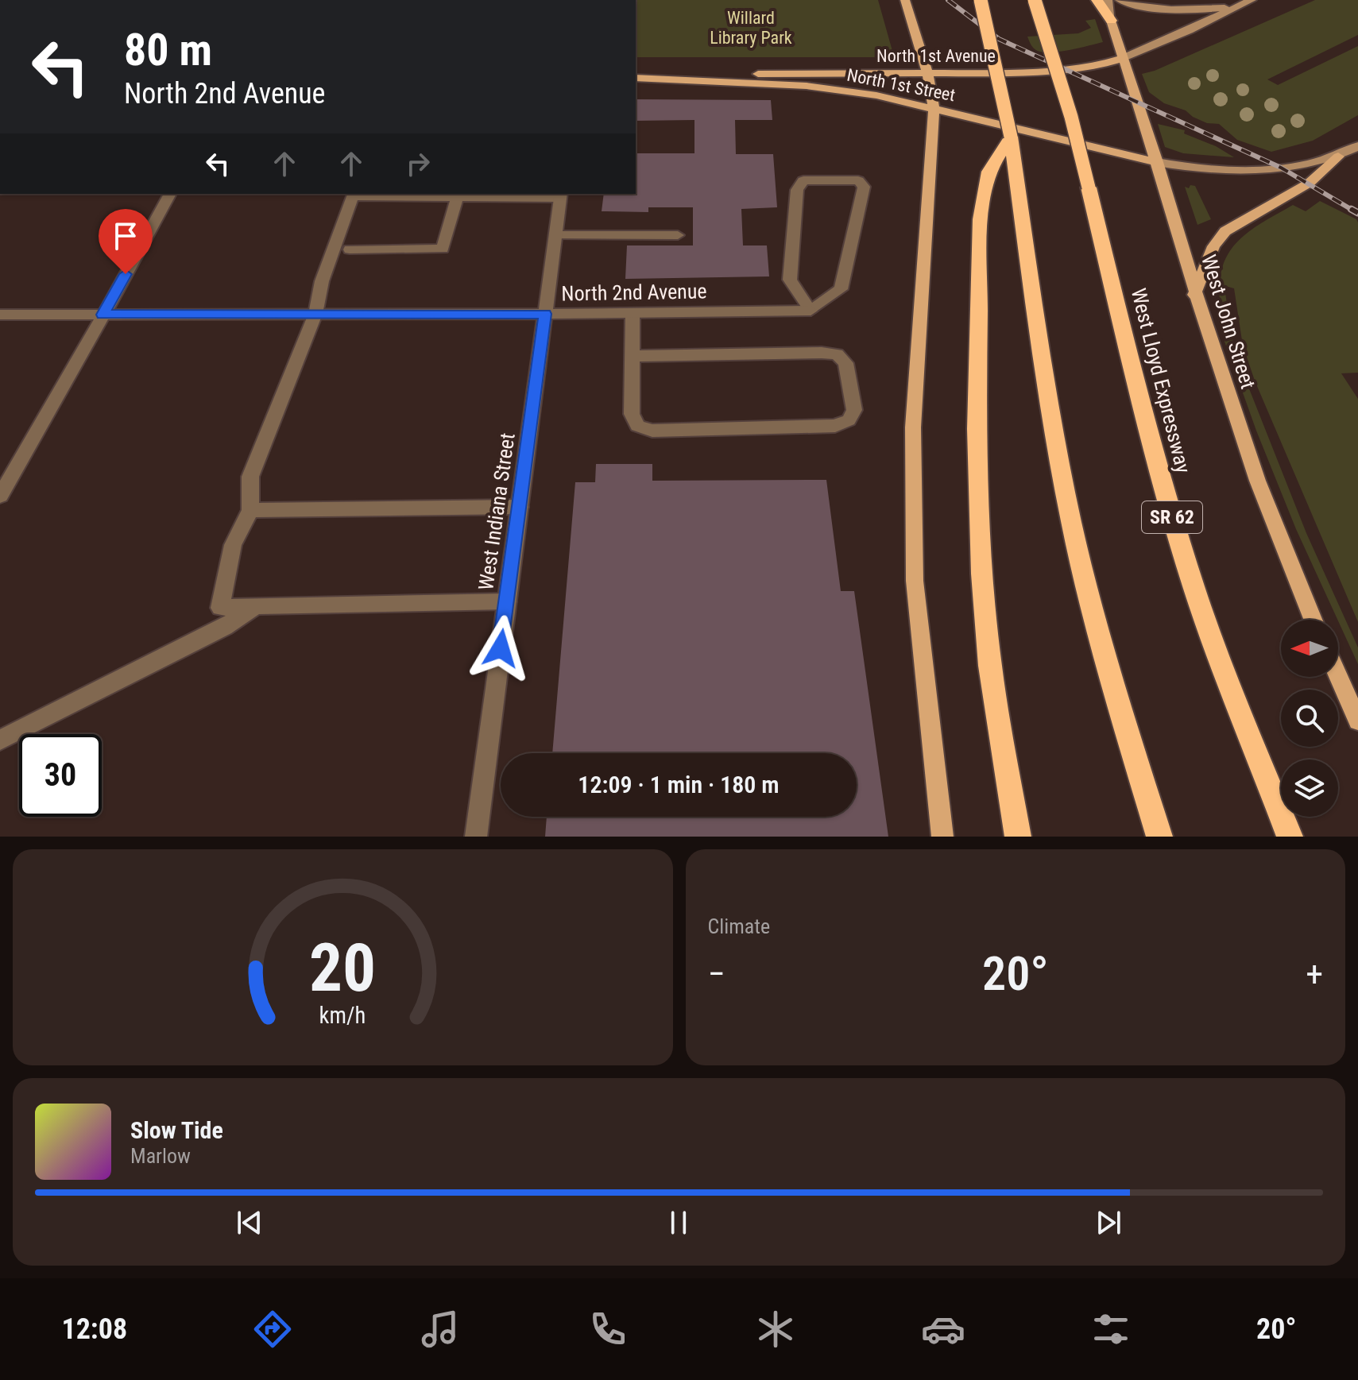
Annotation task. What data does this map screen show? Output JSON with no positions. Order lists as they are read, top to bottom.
{
  "streets": {
    "highway": ["West Lloyd Expressway", "SR 62"],
    "main road": ["North 1st Avenue", "North 1st Street", "West John Street"],
    "street": ["North 2nd Avenue", "West Indiana Street"]
  },
  "crossings": [
    ["North 1st Avenue", "West John Street"],
    ["North 1st Street", "West John Street"],
    ["North 2nd Avenue", "West Indiana Street"]
  ],
  "parks": ["Willard Library Park"],
  "north": "left",
  "page": {
    "turn": ["80 m", "North 2nd Avenue"],
    "limit": "30",
    "trip": "12:09 · 1 min · 180 m",
    "tile": "Climate",
    "heat": ["−", "20°", "+"],
    "song": ["Slow Tide", "Marlow"],
    "tabs": ["12:08", "20°"],
    "gauge": ["20", "km/h"]
  }
}
